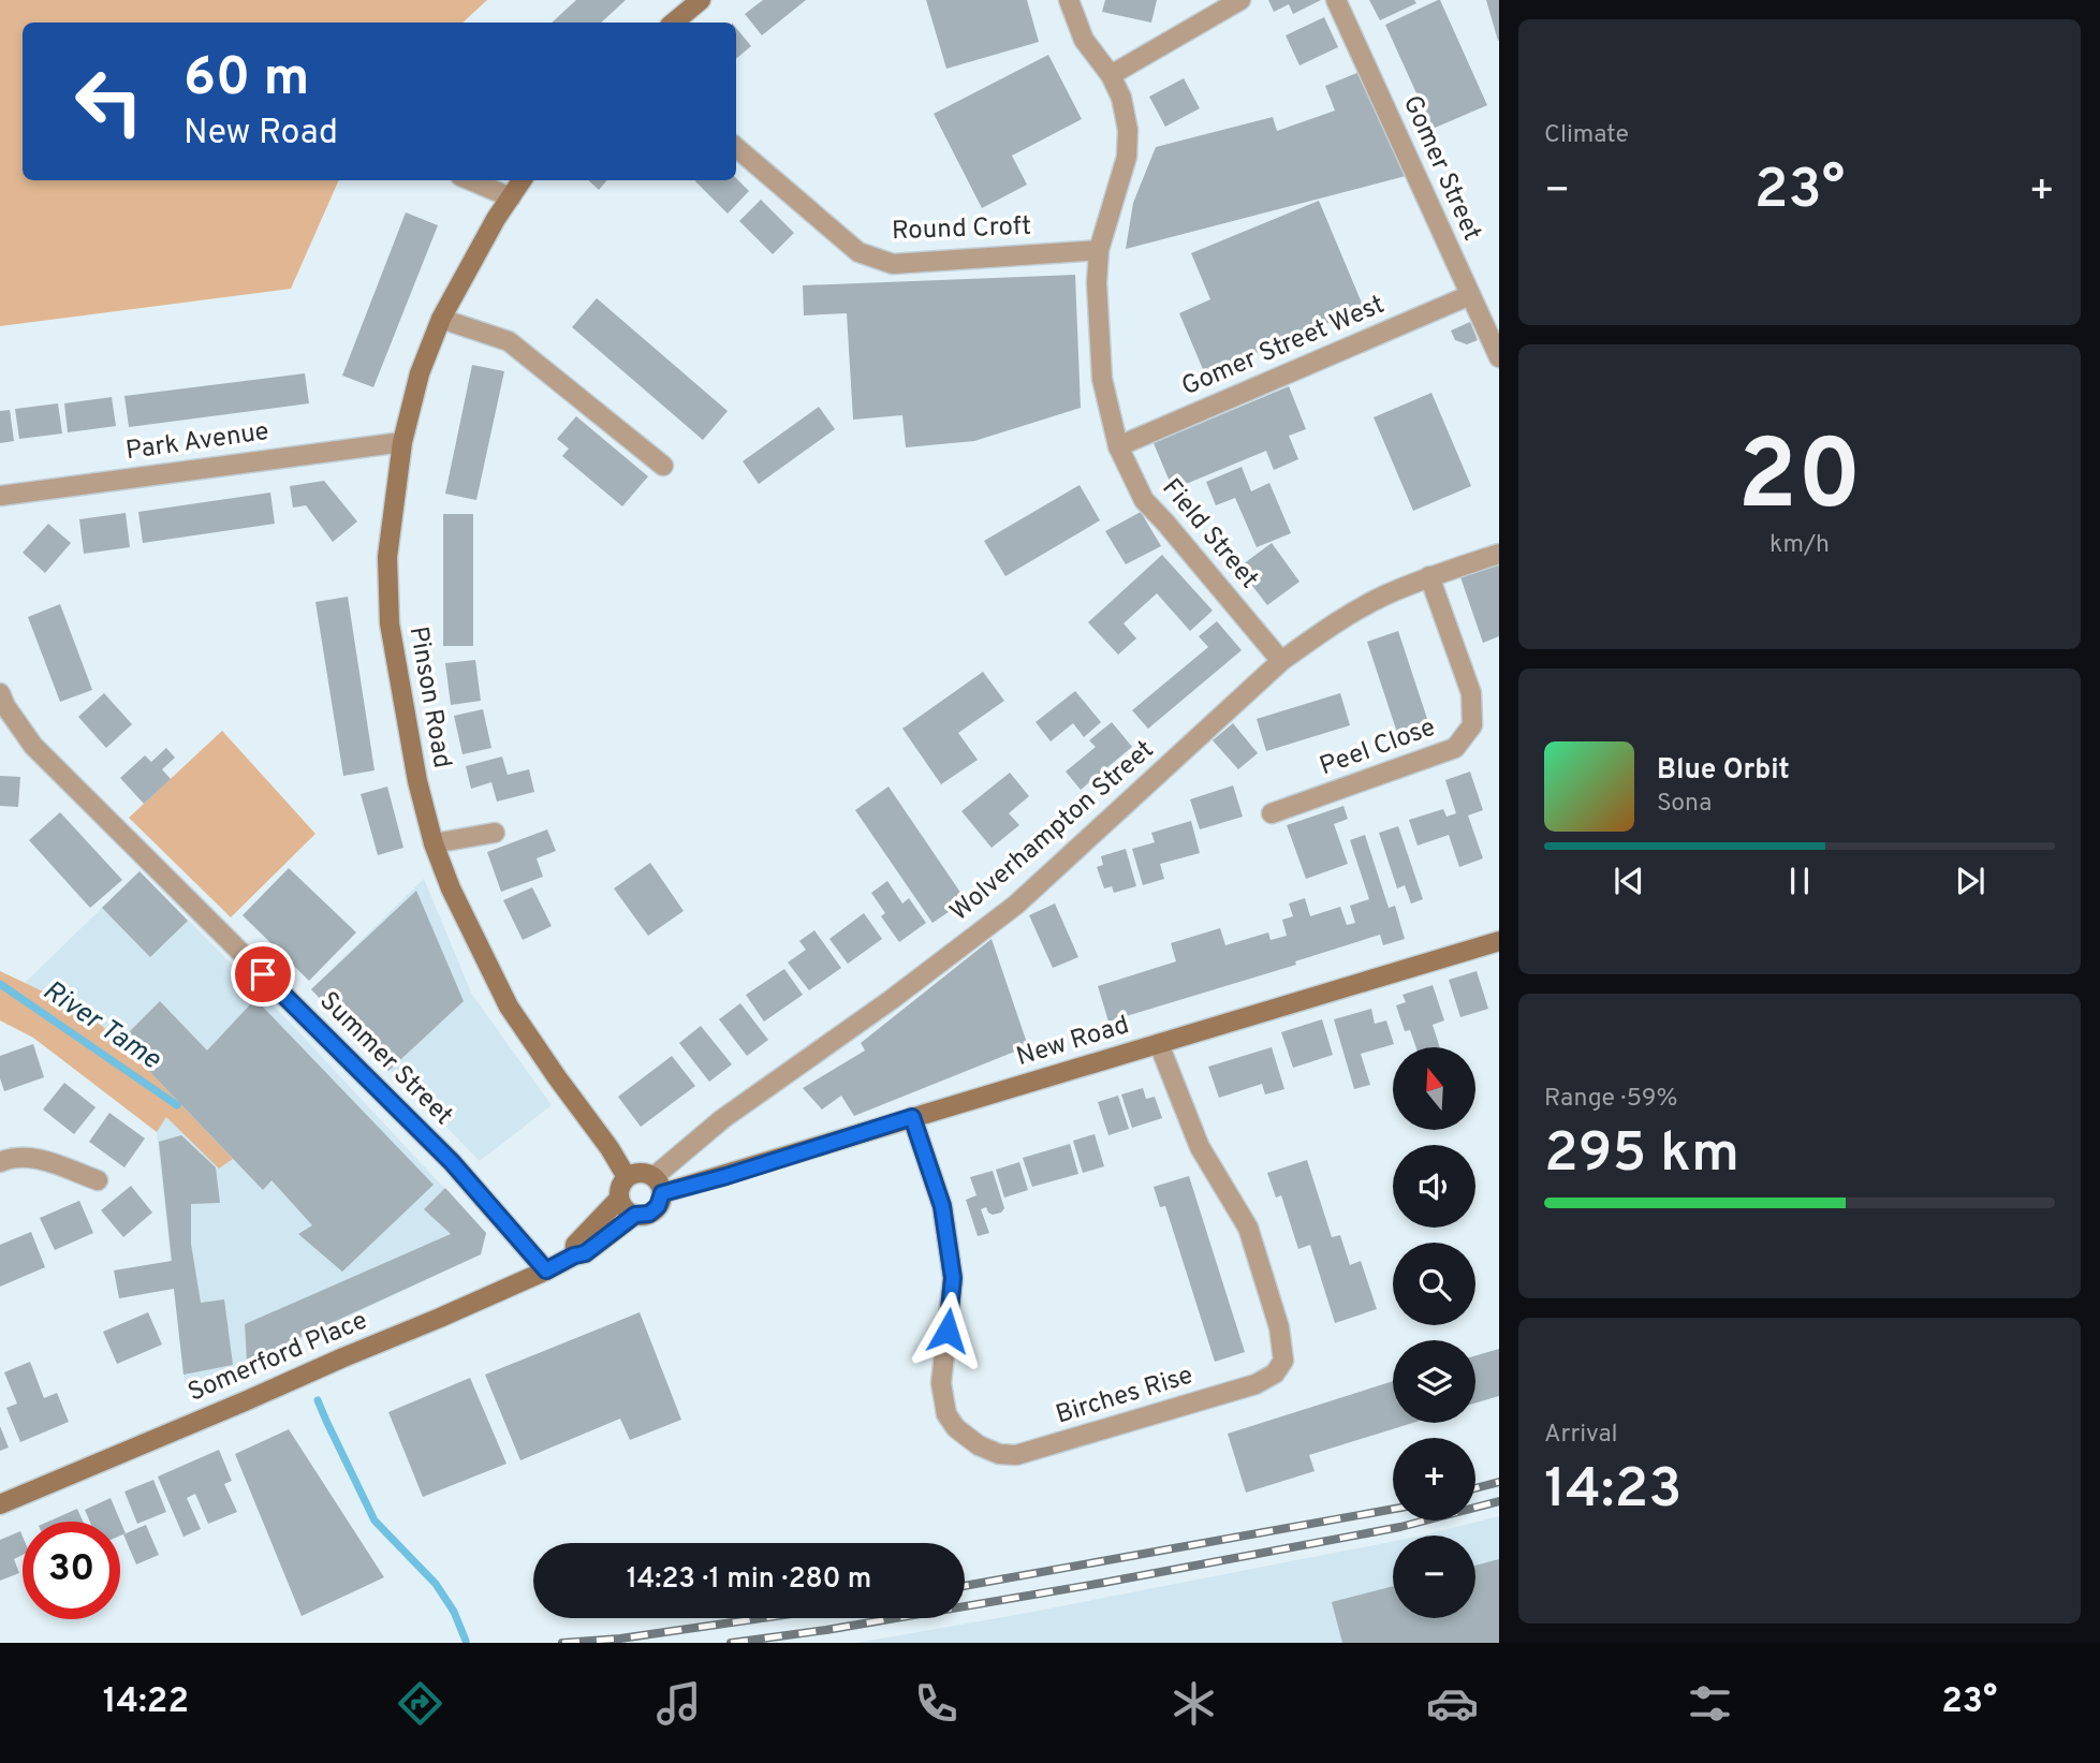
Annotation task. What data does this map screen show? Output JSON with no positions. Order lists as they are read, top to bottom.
{
  "streets": {
    "main road": ["Pinson Road", "New Road", "Somerford Place"],
    "street": [
      "Gomer Street",
      "Round Croft",
      "Gomer Street West",
      "Park Avenue",
      "Field Street",
      "Peel Close",
      "Wolverhampton Street",
      "Summer Street",
      "Birches Rise"
    ]
  },
  "crossings": [
    ["Gomer Street", "Gomer Street West"],
    ["Round Croft", "Field Street"],
    ["Gomer Street West", "Field Street"],
    ["Park Avenue", "Pinson Road"],
    ["Field Street", "Wolverhampton Street"],
    ["Pinson Road", "Wolverhampton Street"],
    ["Pinson Road", "New Road"],
    ["Pinson Road", "Somerford Place"],
    ["Peel Close", "Wolverhampton Street"],
    ["Wolverhampton Street", "New Road"],
    ["Wolverhampton Street", "Somerford Place"],
    ["New Road", "Somerford Place"],
    ["New Road", "Birches Rise"],
    ["Summer Street", "Somerford Place"]
  ],
  "water": ["River Tame"],
  "north": "top",
  "page": {
    "tile": [
      "Climate",
      ["20", "km/h"],
      ["Range · 59%", "295 km"],
      ["Arrival", "14:23"]
    ],
    "turn": ["60 m", "New Road"],
    "heat": ["−", "23°", "+"],
    "song": ["Blue Orbit", "Sona"],
    "map_buttons": ["+", "−"],
    "limit": "30",
    "trip": "14:23 · 1 min · 280 m",
    "tabs": ["14:22", "23°"]
  }
}
